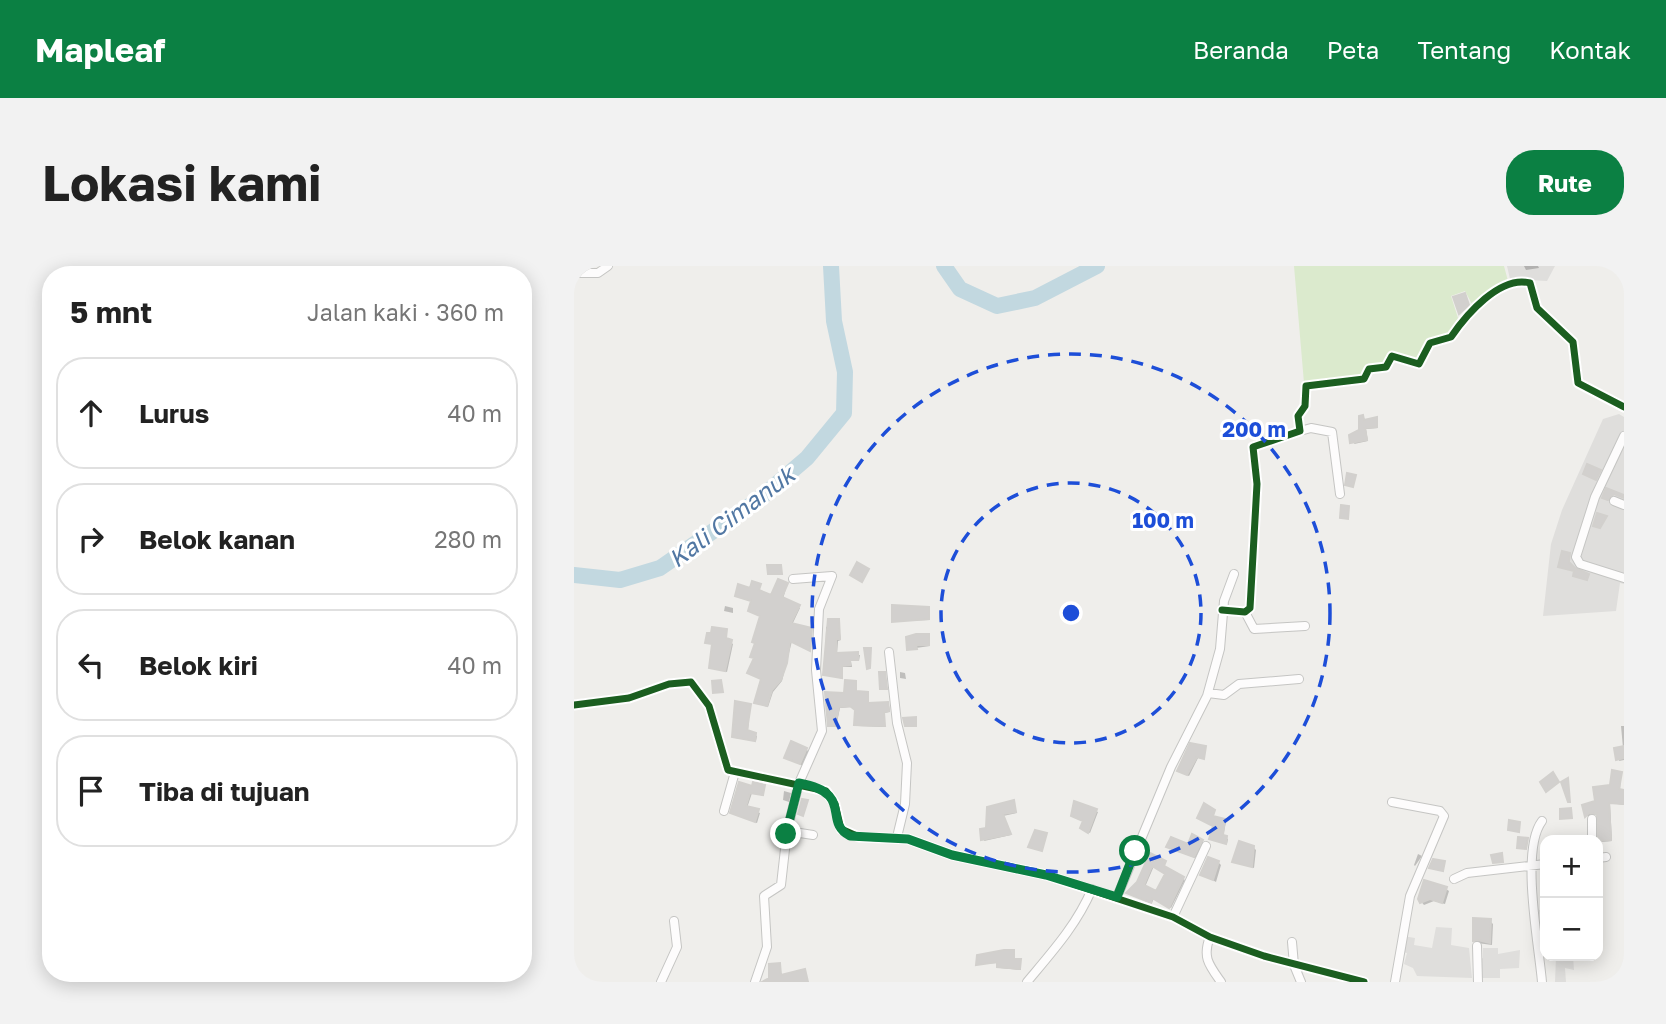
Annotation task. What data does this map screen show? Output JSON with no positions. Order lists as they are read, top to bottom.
{
  "water": ["Kali Cimanuk"],
  "page": {
    "header": "Mapleaf",
    "nav": [
      "Beranda",
      "Peta",
      "Tentang",
      "Kontak"
    ],
    "buttons": "Rute",
    "title": "Lokasi kami",
    "heading": ["5 mnt", "Jalan kaki · 360 m"],
    "list": [
      ["Lurus", "40 m"],
      ["Belok kanan", "280 m"],
      ["Belok kiri", "40 m"],
      "Tiba di tujuan"
    ],
    "map_buttons": ["+", "−"]
  },
  "rings": ["200 m", "100 m"]
}
